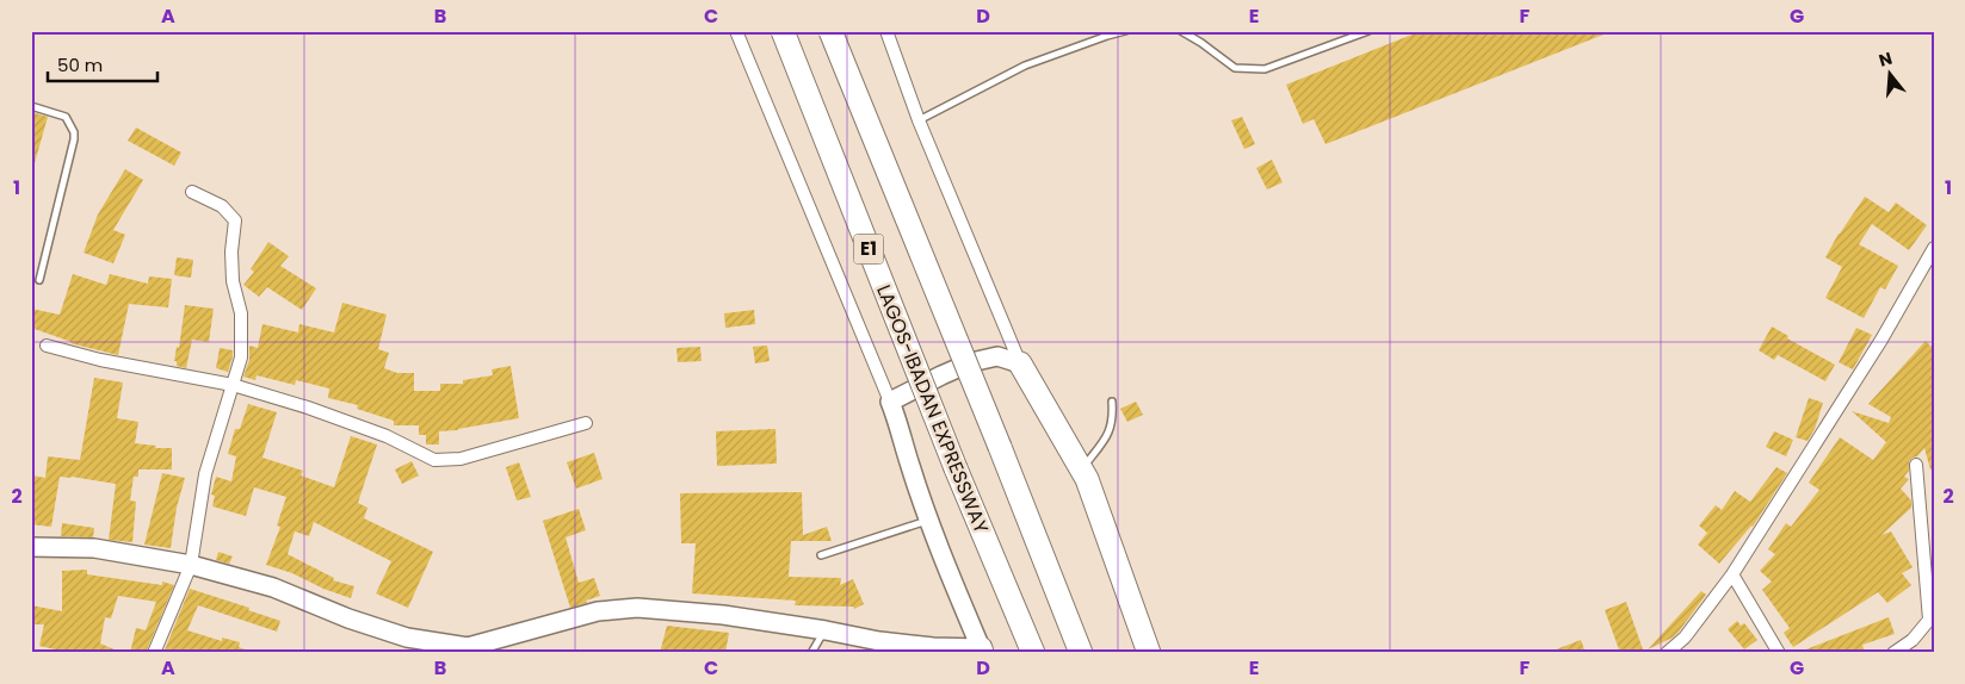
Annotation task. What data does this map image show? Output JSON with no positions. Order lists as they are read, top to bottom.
{
  "streets": {
    "highway": ["E1", "LAGOS-IBADAN EXPRESSWAY"]
  },
  "scale_bar": "50 m",
  "north": "top",
  "grid": {
    "columns": [
      "A",
      "B",
      "C",
      "D",
      "E",
      "F",
      "G"
    ],
    "rows": ["1", "2"]
  }
}
